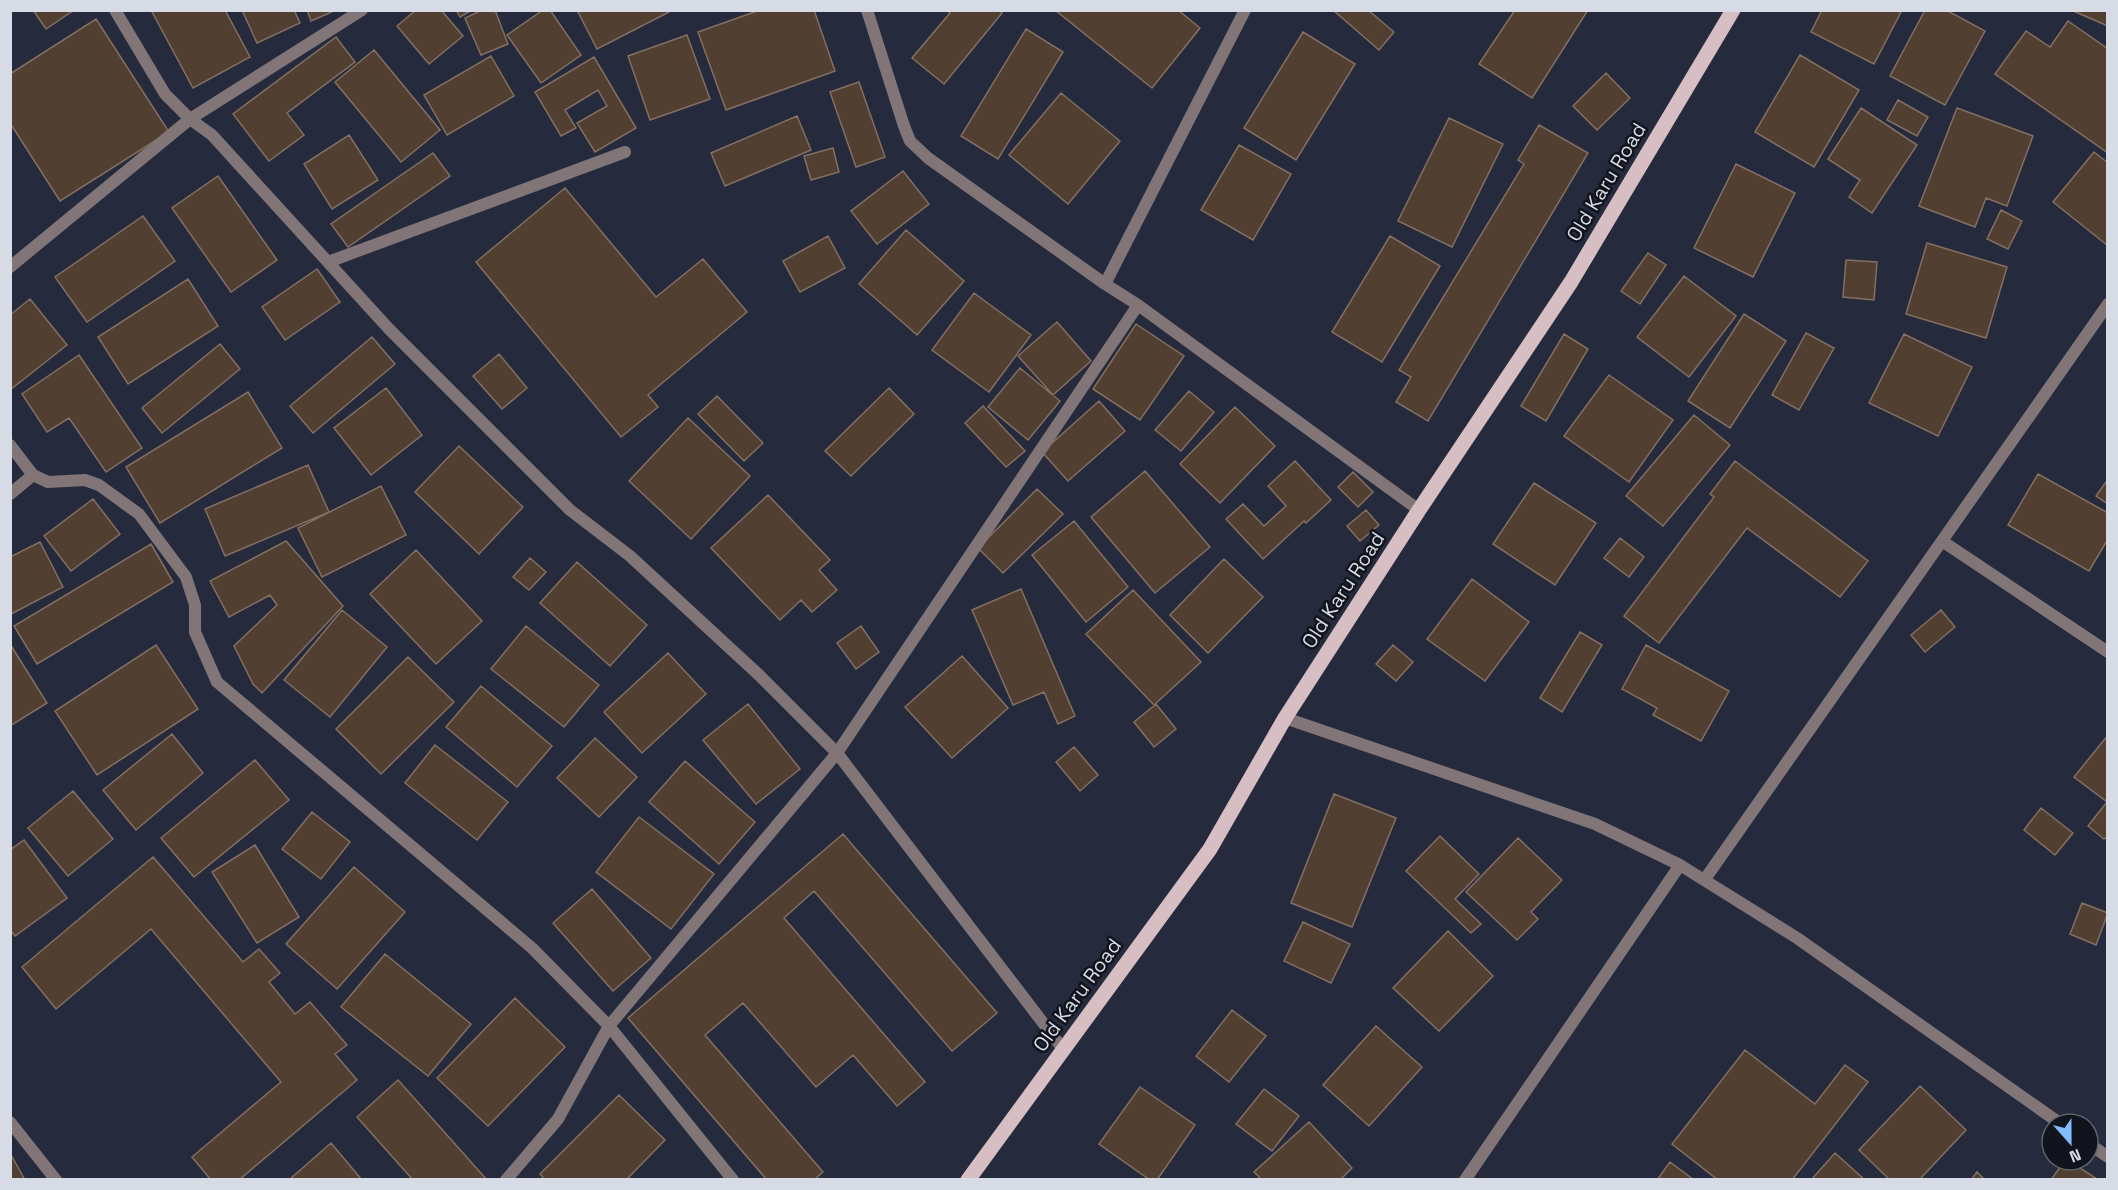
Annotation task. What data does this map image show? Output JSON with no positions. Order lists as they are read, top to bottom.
{
  "streets": {
    "main road": ["Old Karu Road"]
  },
  "north": "bottom"
}
